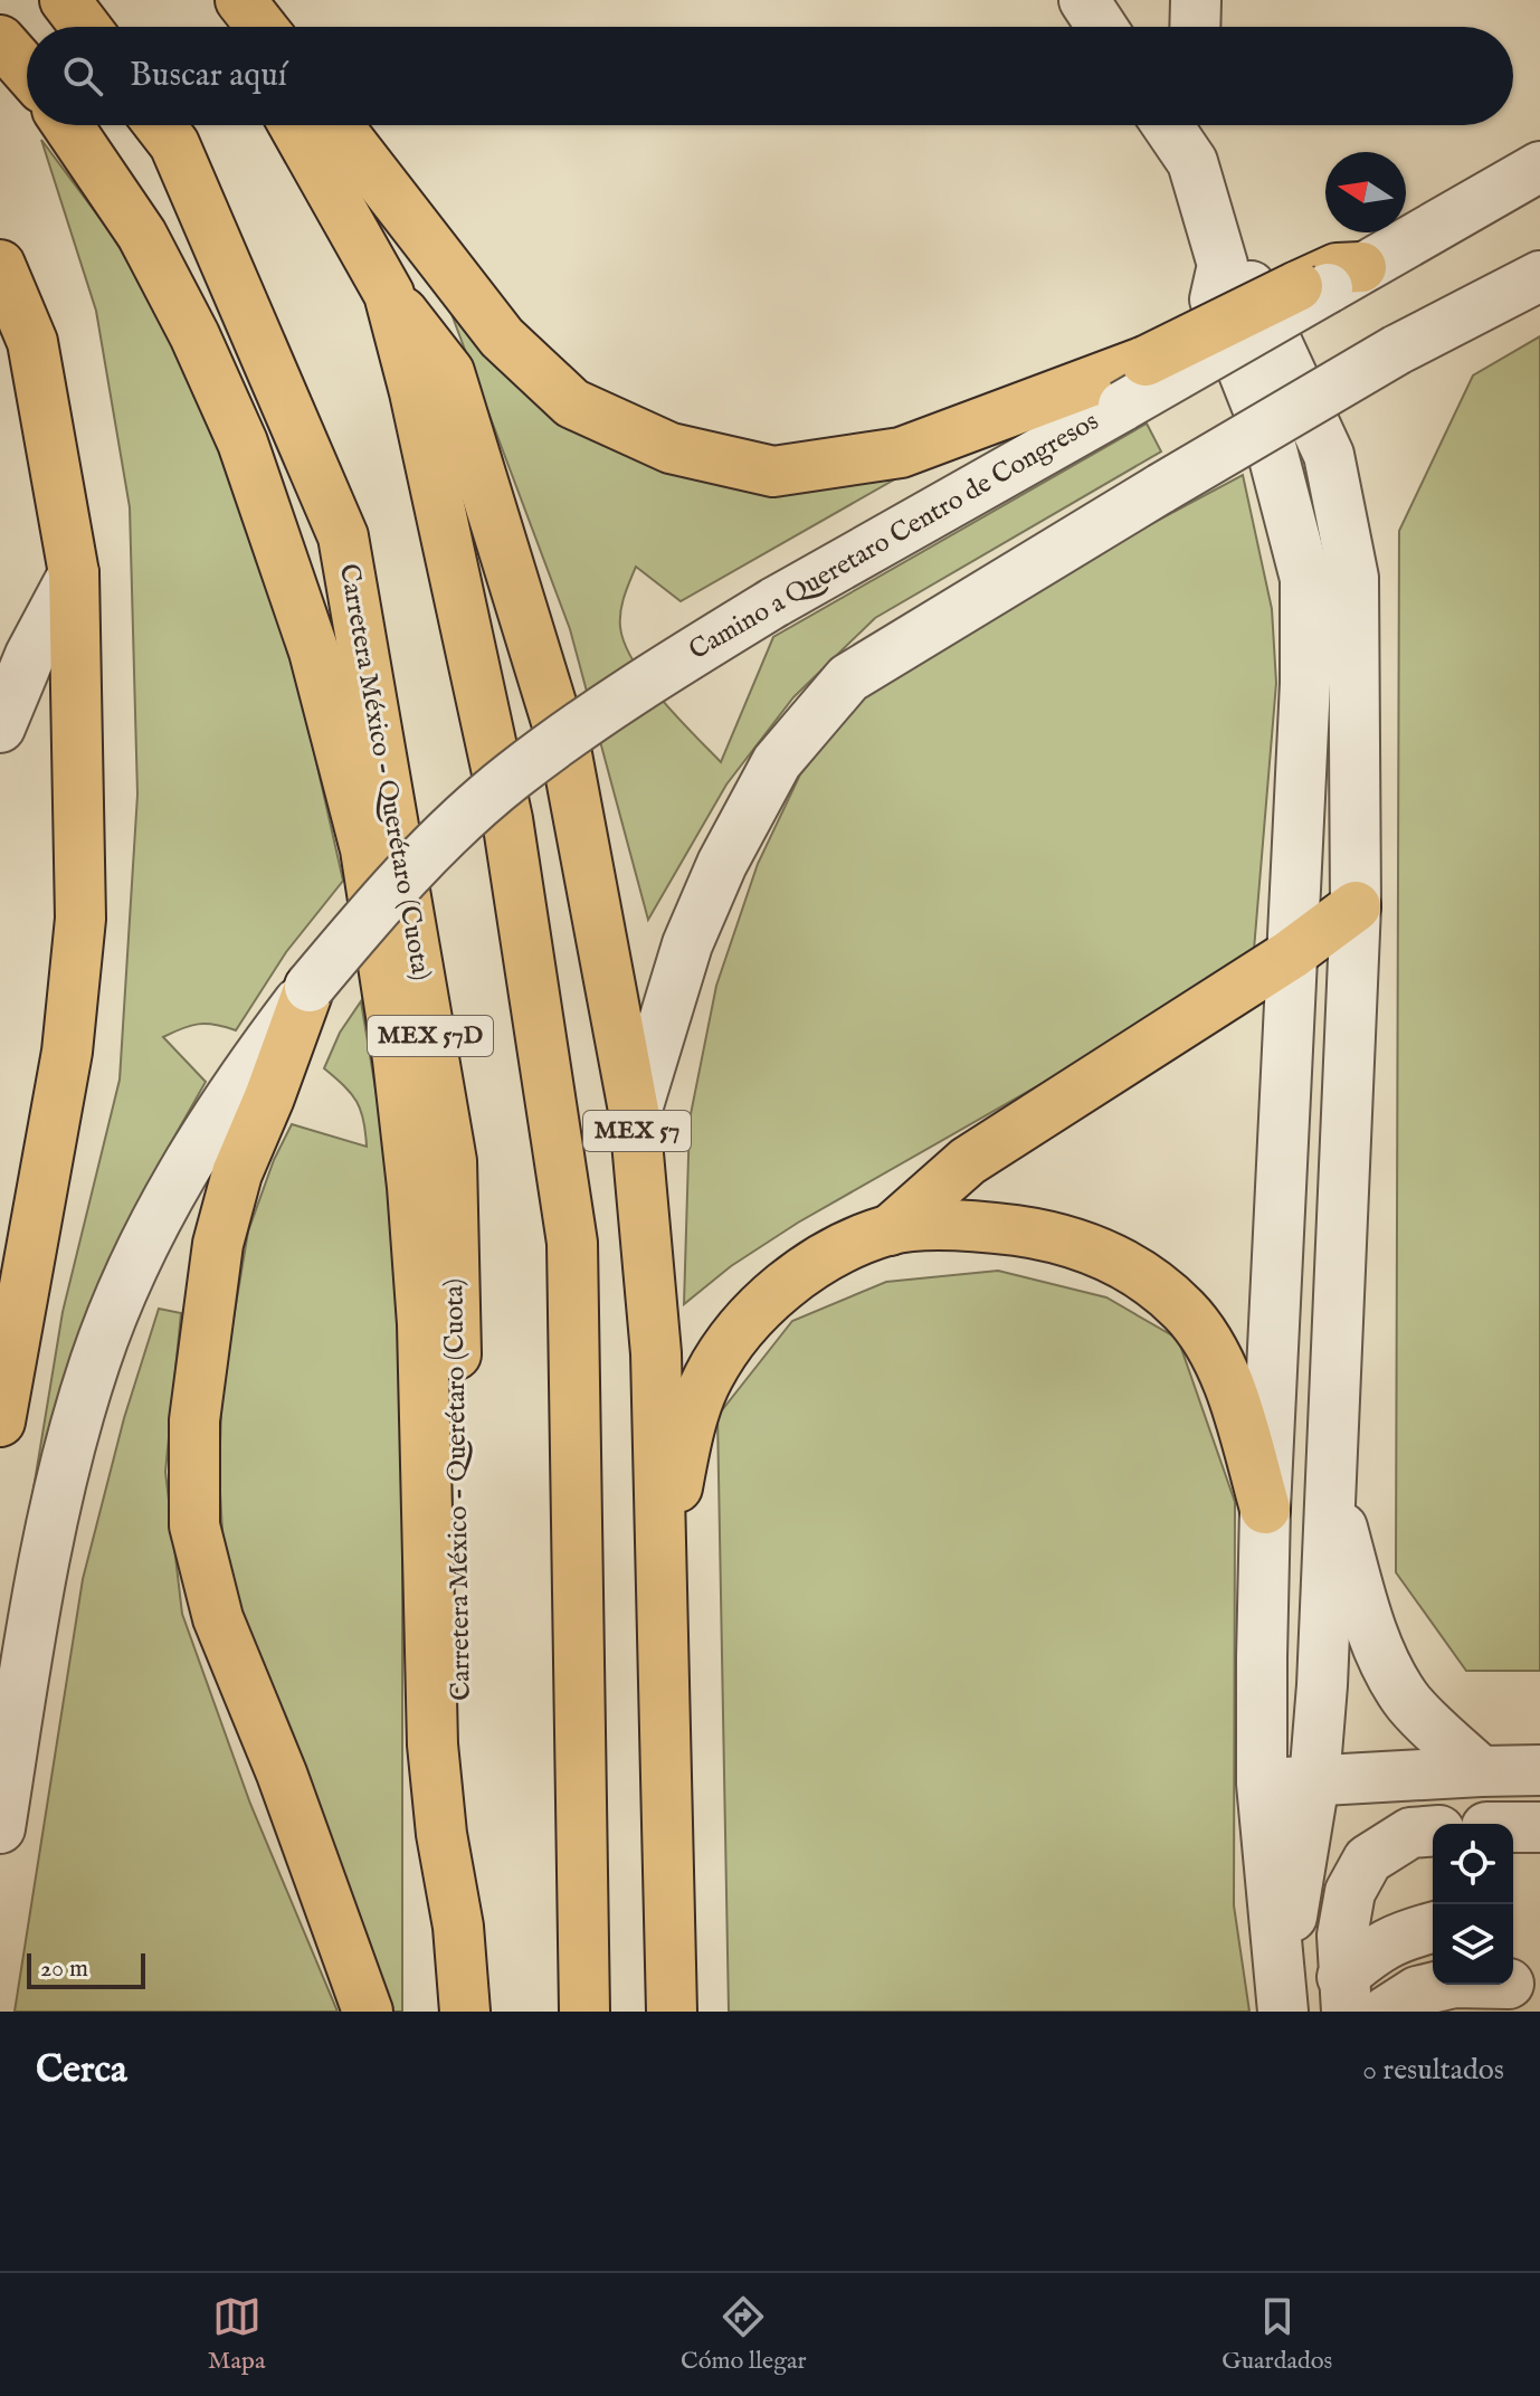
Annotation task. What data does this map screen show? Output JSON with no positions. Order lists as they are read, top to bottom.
{
  "streets": {
    "highway": ["Carretera México - Querétaro (Cuota)", "MEX 57D", "MEX 57"],
    "street": ["Camino a Queretaro Centro de Congresos"]
  },
  "scale_bar": "20 m",
  "north": "left",
  "page": {
    "search": "Buscar aquí",
    "scale": "20 m",
    "heading": ["Cerca", "0 resultados"],
    "nav": ["Mapa", "Cómo llegar", "Guardados"]
  }
}
